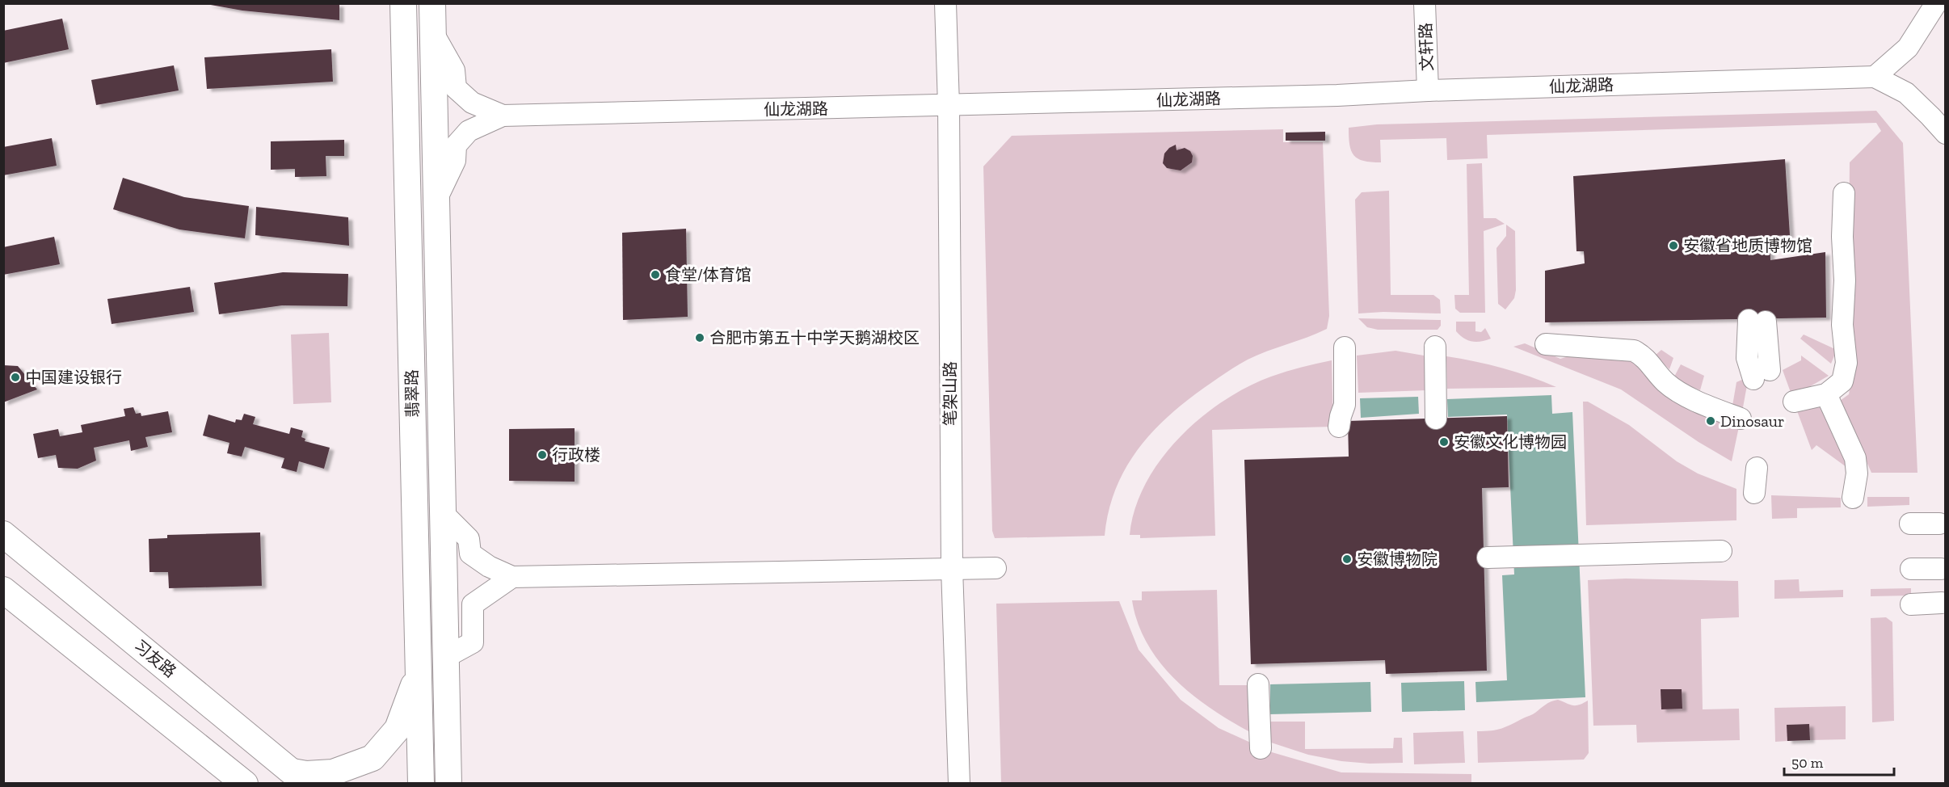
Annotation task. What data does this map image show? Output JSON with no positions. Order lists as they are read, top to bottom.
{
  "streets": {
    "main road": ["翡翠路", "习友路"],
    "street": ["文轩路", "仙龙湖路", "笔架山路"]
  },
  "crossings": [
    ["文轩路", "仙龙湖路"],
    ["仙龙湖路", "笔架山路"]
  ],
  "places": [
    "安徽省地质博物馆",
    "食堂/体育馆",
    "合肥市第五十中学天鹅湖校区",
    "中国建设银行",
    "Dinosaur",
    "安徽文化博物园",
    "行政楼",
    "安徽博物院"
  ],
  "scale_bar": "50 m"
}
